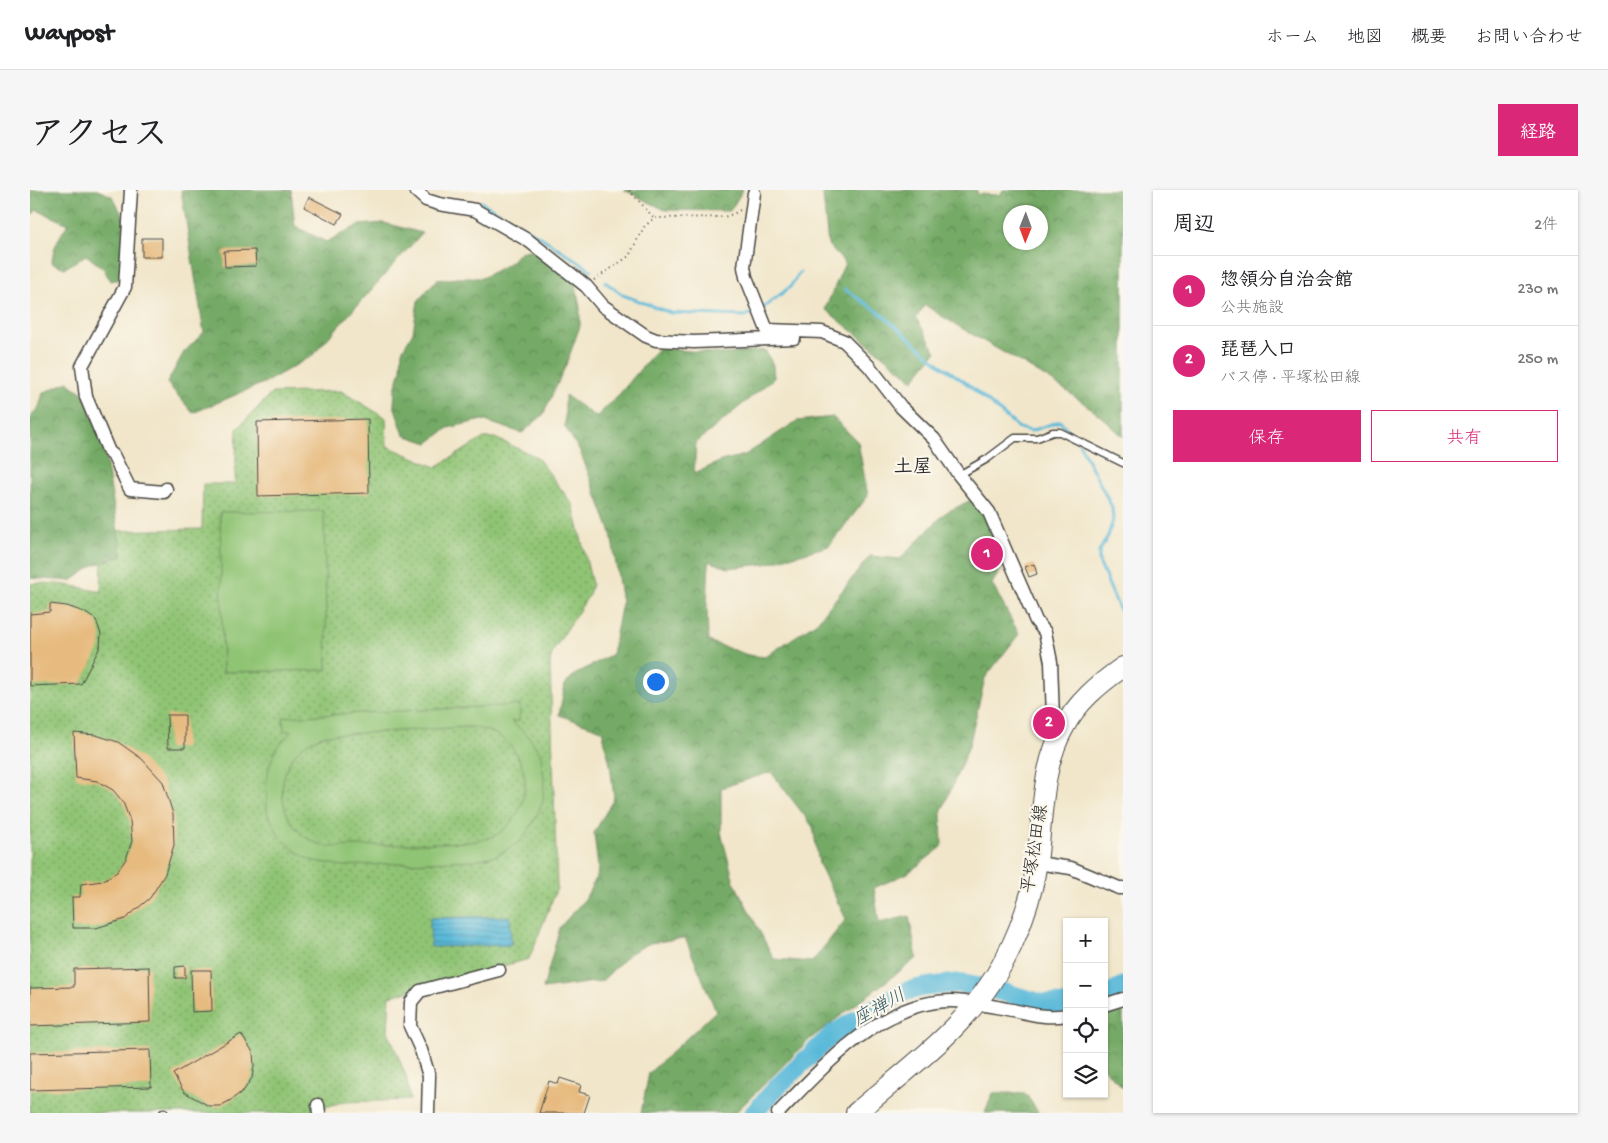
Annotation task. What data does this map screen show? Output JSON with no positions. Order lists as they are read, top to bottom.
{
  "streets": {
    "main road": ["平塚松田線"]
  },
  "districts": ["土屋"],
  "water": ["座禅川"],
  "north": "bottom",
  "page": {
    "header": "Waypost",
    "nav": [
      "ホーム",
      "地図",
      "概要",
      "お問い合わせ"
    ],
    "title": "アクセス",
    "buttons": [
      "経路",
      ["保存", "共有"]
    ],
    "heading": ["周辺", "2件"],
    "list": [
      {
        "mark": "1",
        "name": "惣領分自治会館",
        "note": "公共施設",
        "value": "230 m"
      },
      {
        "mark": "2",
        "name": "琵琶入口",
        "note": "バス停 · 平塚松田線",
        "value": "250 m"
      }
    ],
    "pins": ["1", "2"],
    "map_buttons": ["+", "−"]
  }
}
